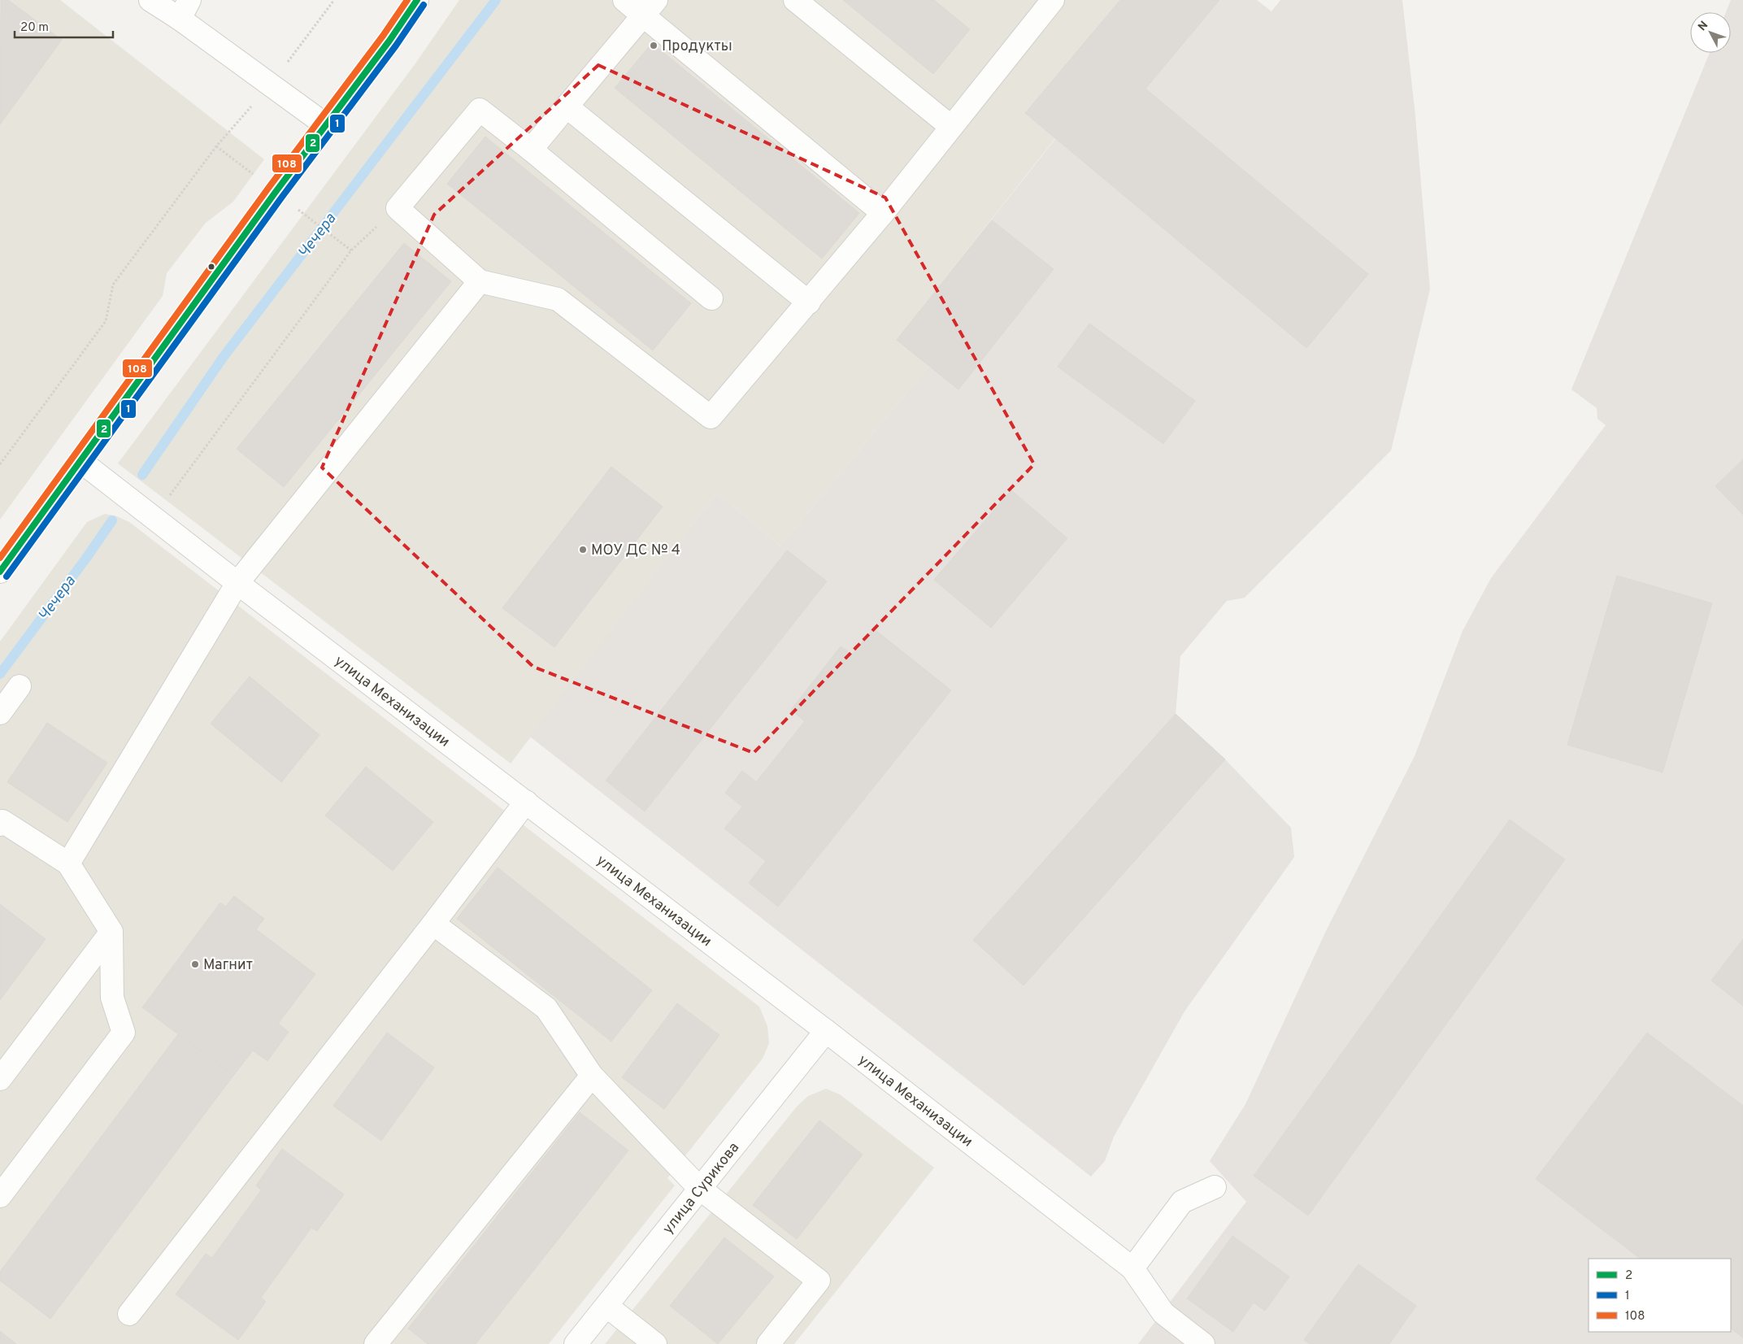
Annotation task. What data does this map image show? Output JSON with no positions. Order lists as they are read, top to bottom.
{
  "streets": {
    "street": ["улица Механизации", "улица Сурикова"]
  },
  "crossings": [
    ["улица Механизации", "улица Сурикова"]
  ],
  "water": ["Чечера"],
  "places": ["Продукты", "МОУ ДС № 4", "Магнит"],
  "lines": ["transit line 2", "transit line 108", "transit line 1"],
  "legend": ["2", "1", "108"],
  "scale_bar": "20 m",
  "north": "top left"
}
